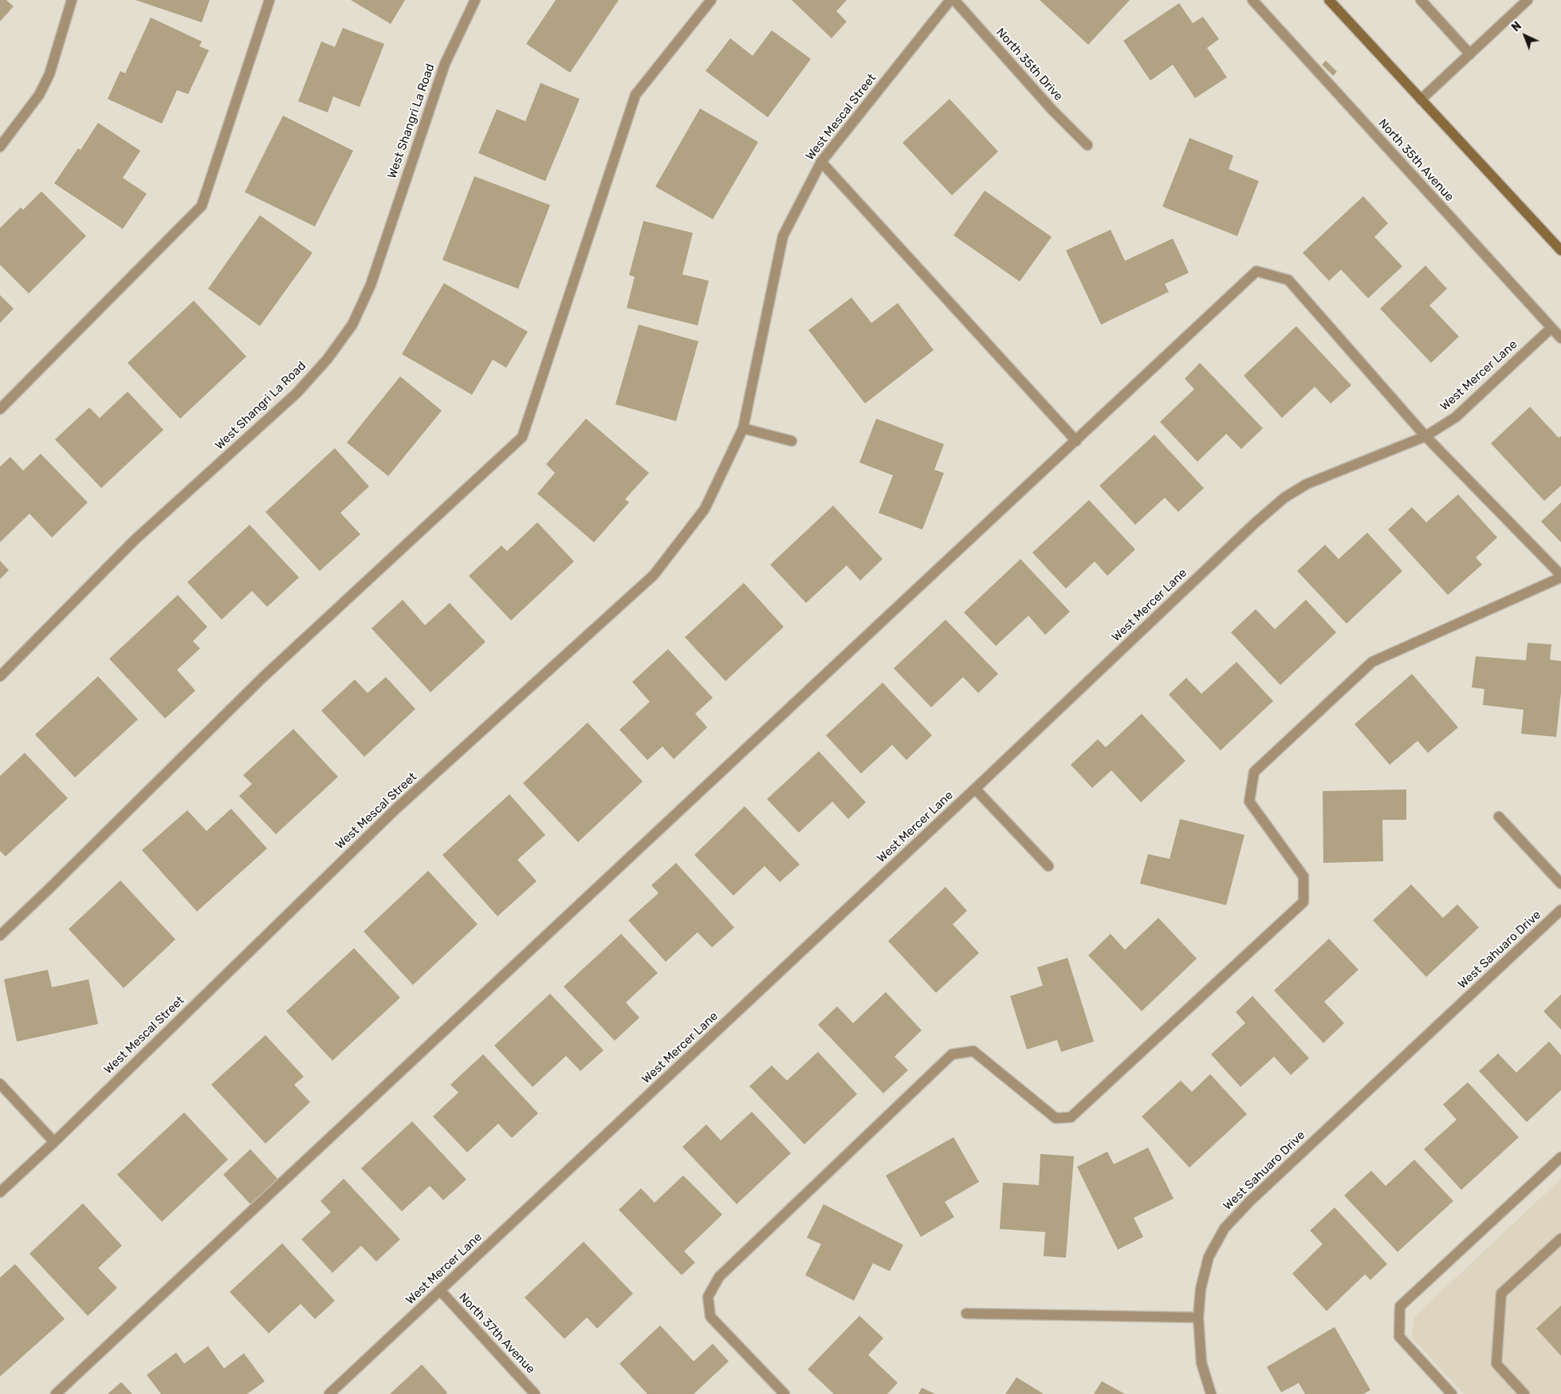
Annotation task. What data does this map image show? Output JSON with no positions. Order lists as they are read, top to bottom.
{
  "streets": {
    "street": [
      "North 35th Drive",
      "West Mescal Street",
      "West Shangri La Road",
      "North 35th Avenue",
      "West Mercer Lane",
      "West Sahuaro Drive",
      "North 37th Avenue"
    ]
  },
  "crossings": [
    ["North 35th Avenue", "West Mercer Lane"],
    ["West Mercer Lane", "North 37th Avenue"]
  ],
  "north": "top left"
}
